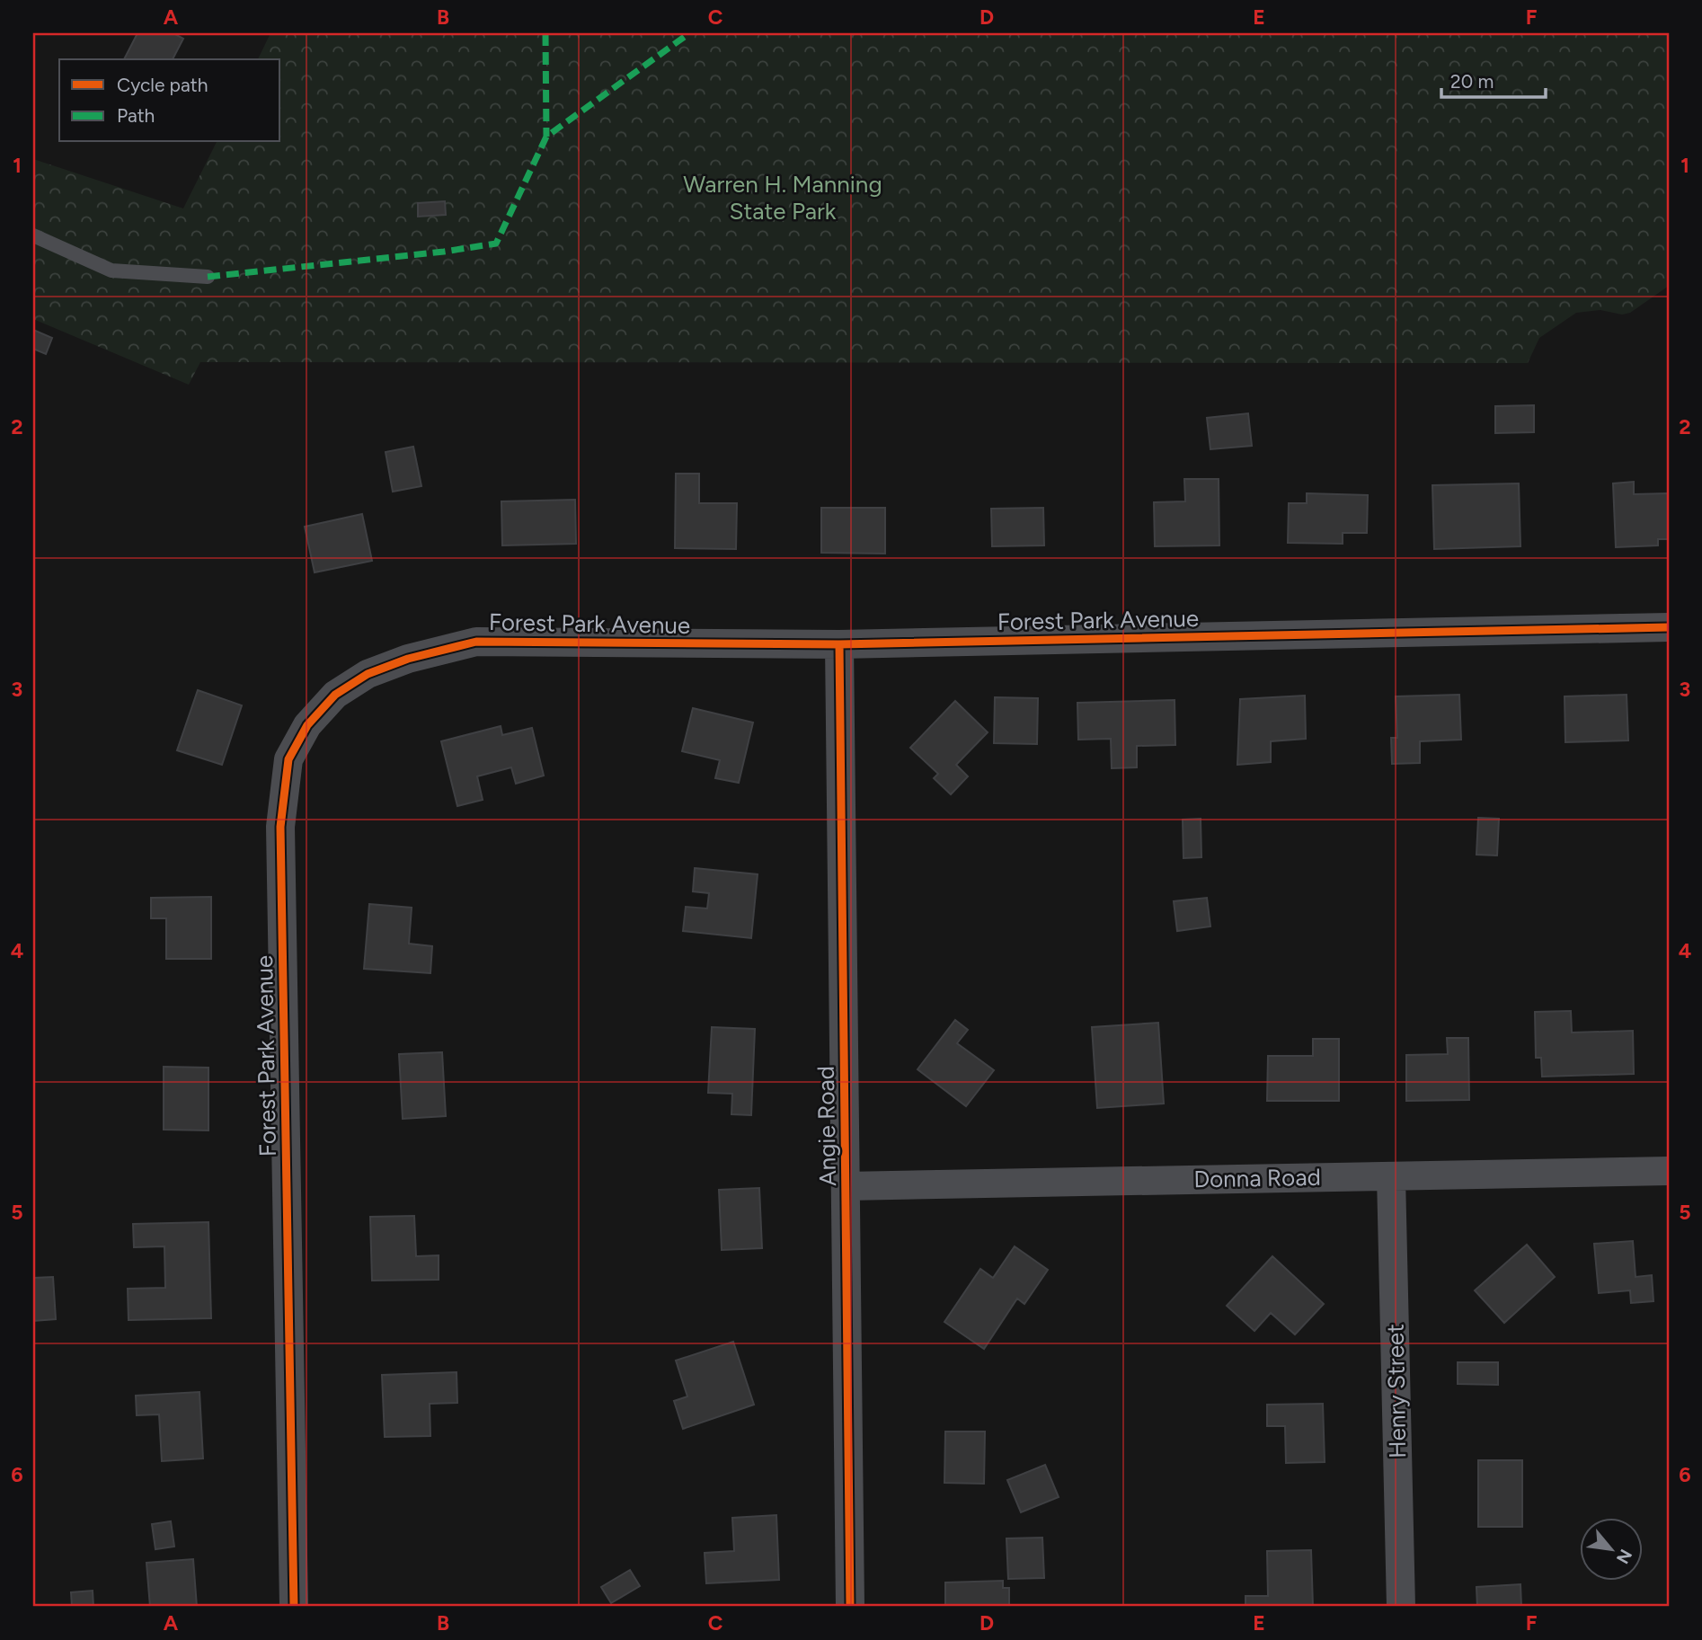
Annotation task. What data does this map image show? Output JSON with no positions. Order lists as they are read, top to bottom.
{
  "streets": {
    "street": [
      "Forest Park Avenue",
      "Angie Road",
      "Donna Road",
      "Henry Street"
    ]
  },
  "crossings": [
    ["Forest Park Avenue", "Angie Road"],
    ["Angie Road", "Donna Road"],
    ["Donna Road", "Henry Street"]
  ],
  "parks": ["Warren H. Manning State Park"],
  "legend": ["Cycle path", "Path"],
  "scale_bar": "20 m",
  "north": "bottom right",
  "grid": {
    "columns": [
      "A",
      "B",
      "C",
      "D",
      "E",
      "F"
    ],
    "rows": [
      "1",
      "2",
      "3",
      "4",
      "5",
      "6"
    ]
  }
}
